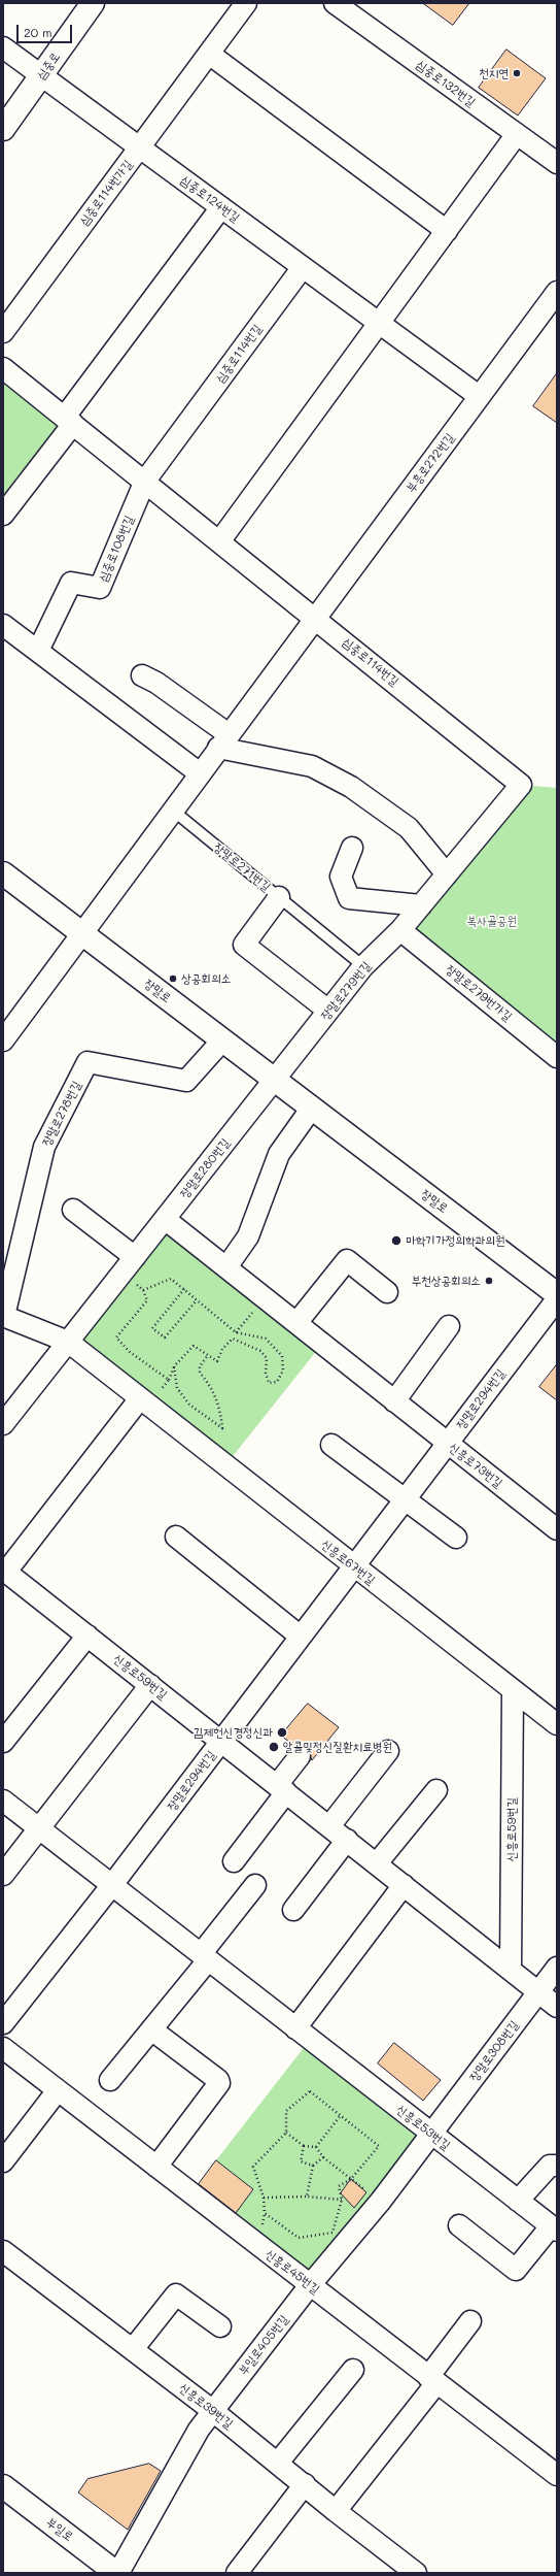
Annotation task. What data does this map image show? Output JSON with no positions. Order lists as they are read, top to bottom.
{
  "streets": {
    "street": [
      "심중로",
      "심중로132번길",
      "심중로114번가길",
      "심중로124번길",
      "심중로114번길",
      "부흥로272번길",
      "심중로108번길",
      "장말로271번길",
      "장말로",
      "장말로279번길",
      "장말로279번가길",
      "장말로278번길",
      "장말로280번길",
      "장말로294번길",
      "신흥로73번길",
      "신흥로67번길",
      "신흥로59번길",
      "장말로308번길",
      "신흥로53번길",
      "신흥로45번길",
      "부일로405번길",
      "신흥로39번길",
      "부일로"
    ]
  },
  "crossings": [
    ["심중로", "심중로124번길"],
    ["심중로114번가길", "심중로124번길"],
    ["심중로124번길", "심중로114번길"],
    ["심중로124번길", "부흥로272번길"],
    ["심중로114번길", "부흥로272번길"],
    ["심중로114번길", "심중로108번길"],
    ["심중로114번길", "장말로279번길"],
    ["장말로271번길", "장말로279번길"],
    ["장말로", "장말로279번길"],
    ["장말로", "장말로278번길"],
    ["장말로", "장말로280번길"],
    ["장말로279번길", "장말로279번가길"],
    ["장말로279번길", "장말로280번길"],
    ["장말로278번길", "신흥로67번길"],
    ["장말로280번길", "신흥로73번길"],
    ["장말로280번길", "신흥로67번길"],
    ["장말로294번길", "신흥로73번길"],
    ["장말로294번길", "신흥로67번길"],
    ["장말로294번길", "신흥로59번길"],
    ["장말로294번길", "신흥로53번길"],
    ["신흥로67번길", "신흥로59번길"],
    ["신흥로59번길", "장말로308번길"],
    ["장말로308번길", "신흥로53번길"],
    ["장말로308번길", "부일로405번길"],
    ["신흥로53번길", "부일로405번길"],
    ["신흥로45번길", "부일로405번길"],
    ["부일로405번길", "신흥로39번길"],
    ["부일로405번길", "부일로"]
  ],
  "parks": ["복사골공원"],
  "places": [
    "천지연",
    "상공회의소",
    "마학기가정의학과의원",
    "부천상공회의소",
    "김제헌신경정신과",
    "알콜및정신질환치료병원"
  ],
  "scale_bar": "20 m"
}
